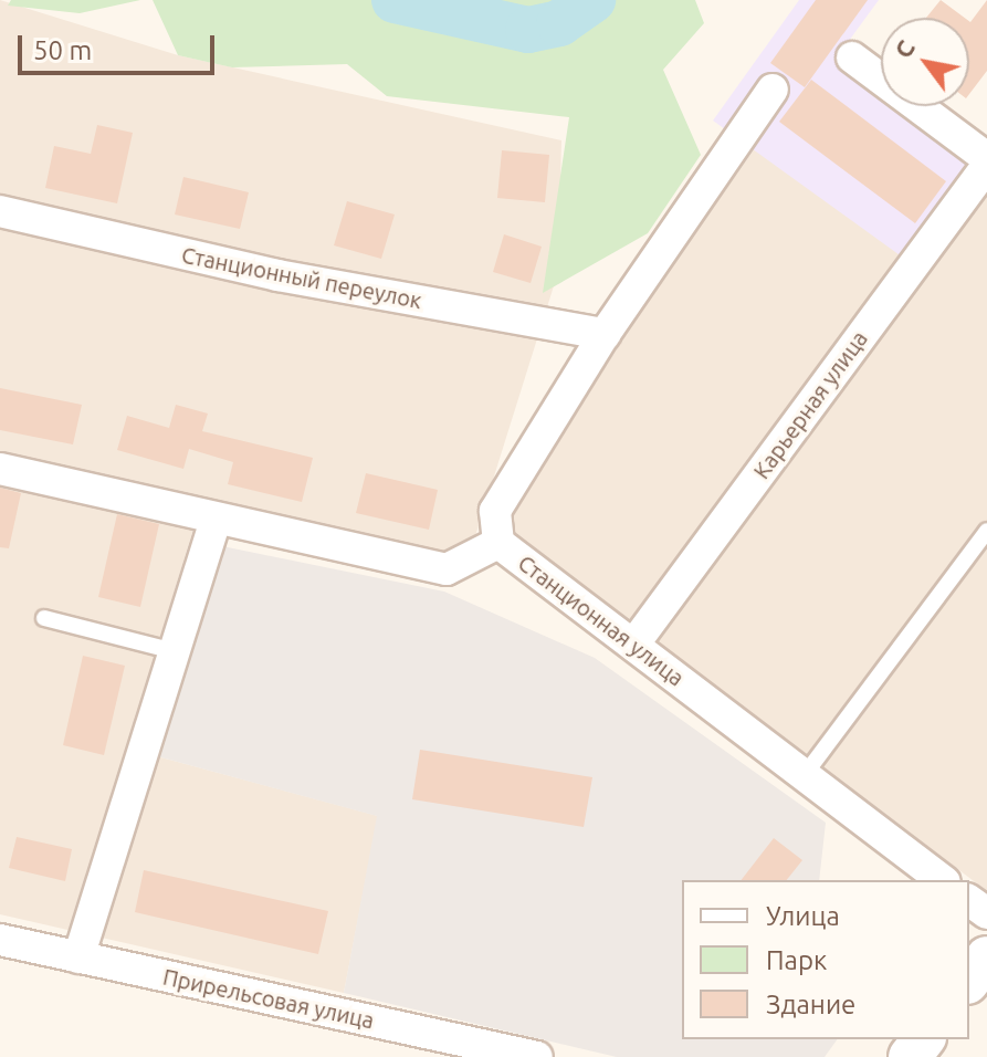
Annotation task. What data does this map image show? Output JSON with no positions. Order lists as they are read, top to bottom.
{
  "streets": {
    "street": [
      "Станционный переулок",
      "Карьерная улица",
      "Станционная улица",
      "Прирельсовая улица"
    ]
  },
  "crossings": [
    ["Карьерная улица", "Станционная улица"]
  ],
  "legend": ["Улица", "Парк", "Здание"],
  "scale_bar": "50 m",
  "north": "top left"
}
